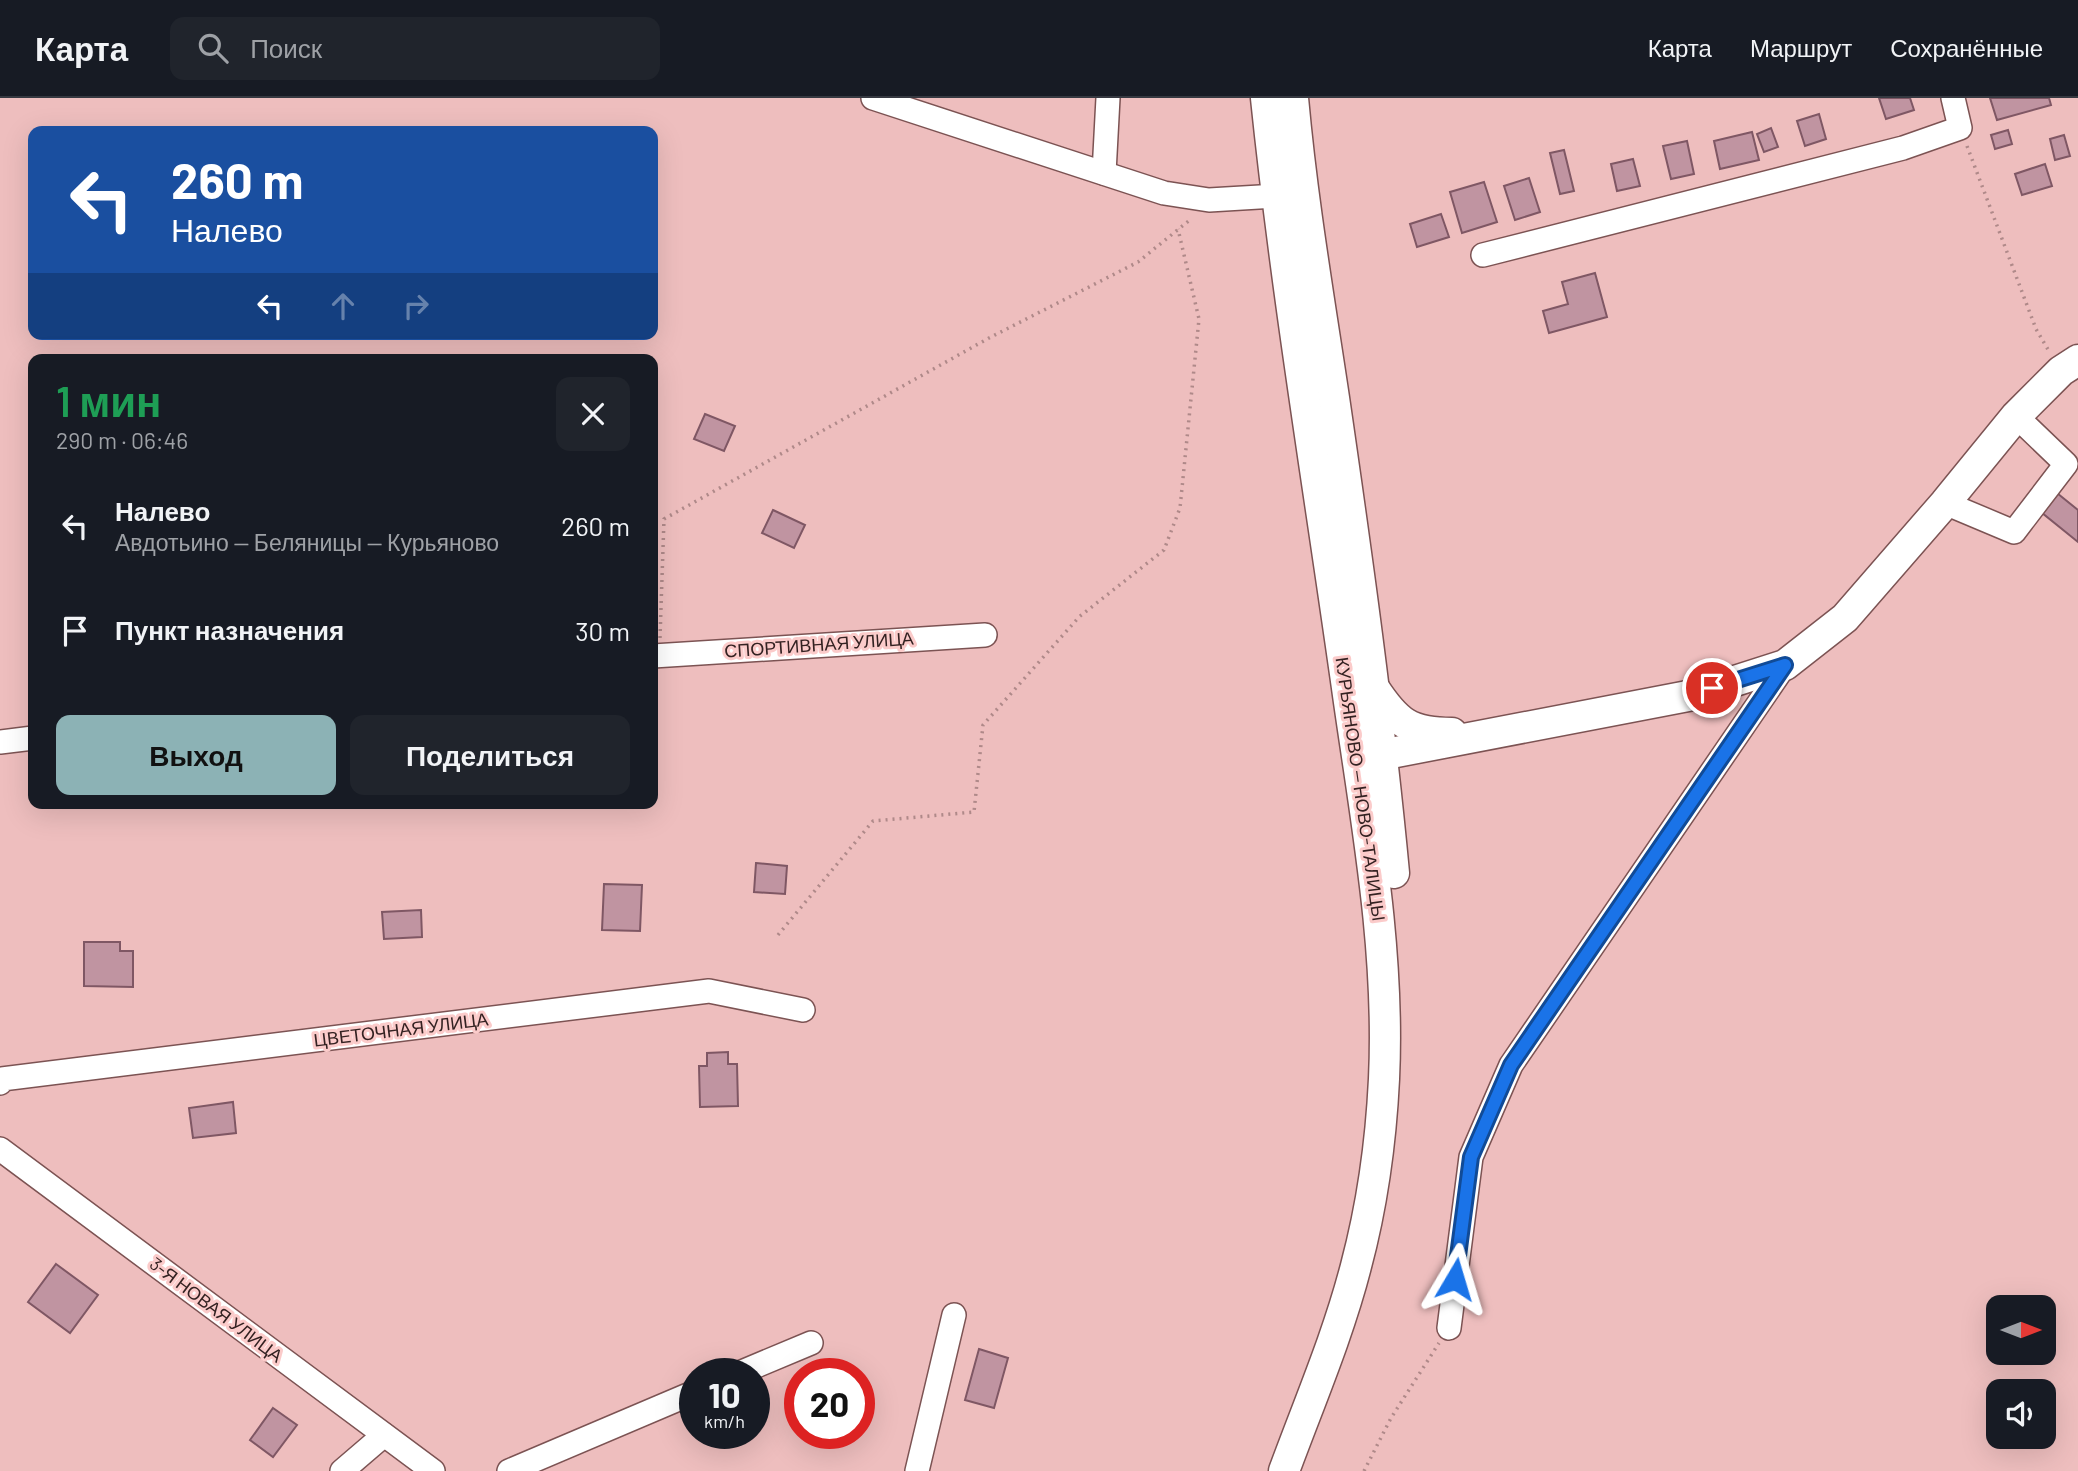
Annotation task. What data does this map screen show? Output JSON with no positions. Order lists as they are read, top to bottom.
{
  "streets": {
    "main road": ["КУРЬЯНОВО — НОВО-ТАЛИЦЫ"],
    "street": ["СПОРТИВНАЯ УЛИЦА", "ЦВЕТОЧНАЯ УЛИЦА", "3-Я НОВАЯ УЛИЦА"]
  },
  "north": "right",
  "page": {
    "header": "Карта",
    "search": "Поиск",
    "nav": ["Карта", "Маршрут", "Сохранённые"],
    "turn": ["260 m", "Налево"],
    "heading": ["1 мин", "290 m · 06:46"],
    "list": [
      {
        "name": "Налево",
        "note": "Авдотьино — Беляницы — Курьяново",
        "value": "260 m"
      },
      {
        "name": "Пункт назначения",
        "value": "30 m"
      }
    ],
    "buttons": ["Выход", "Поделиться"],
    "speed": "10 km/h",
    "limit": "20"
  }
}
